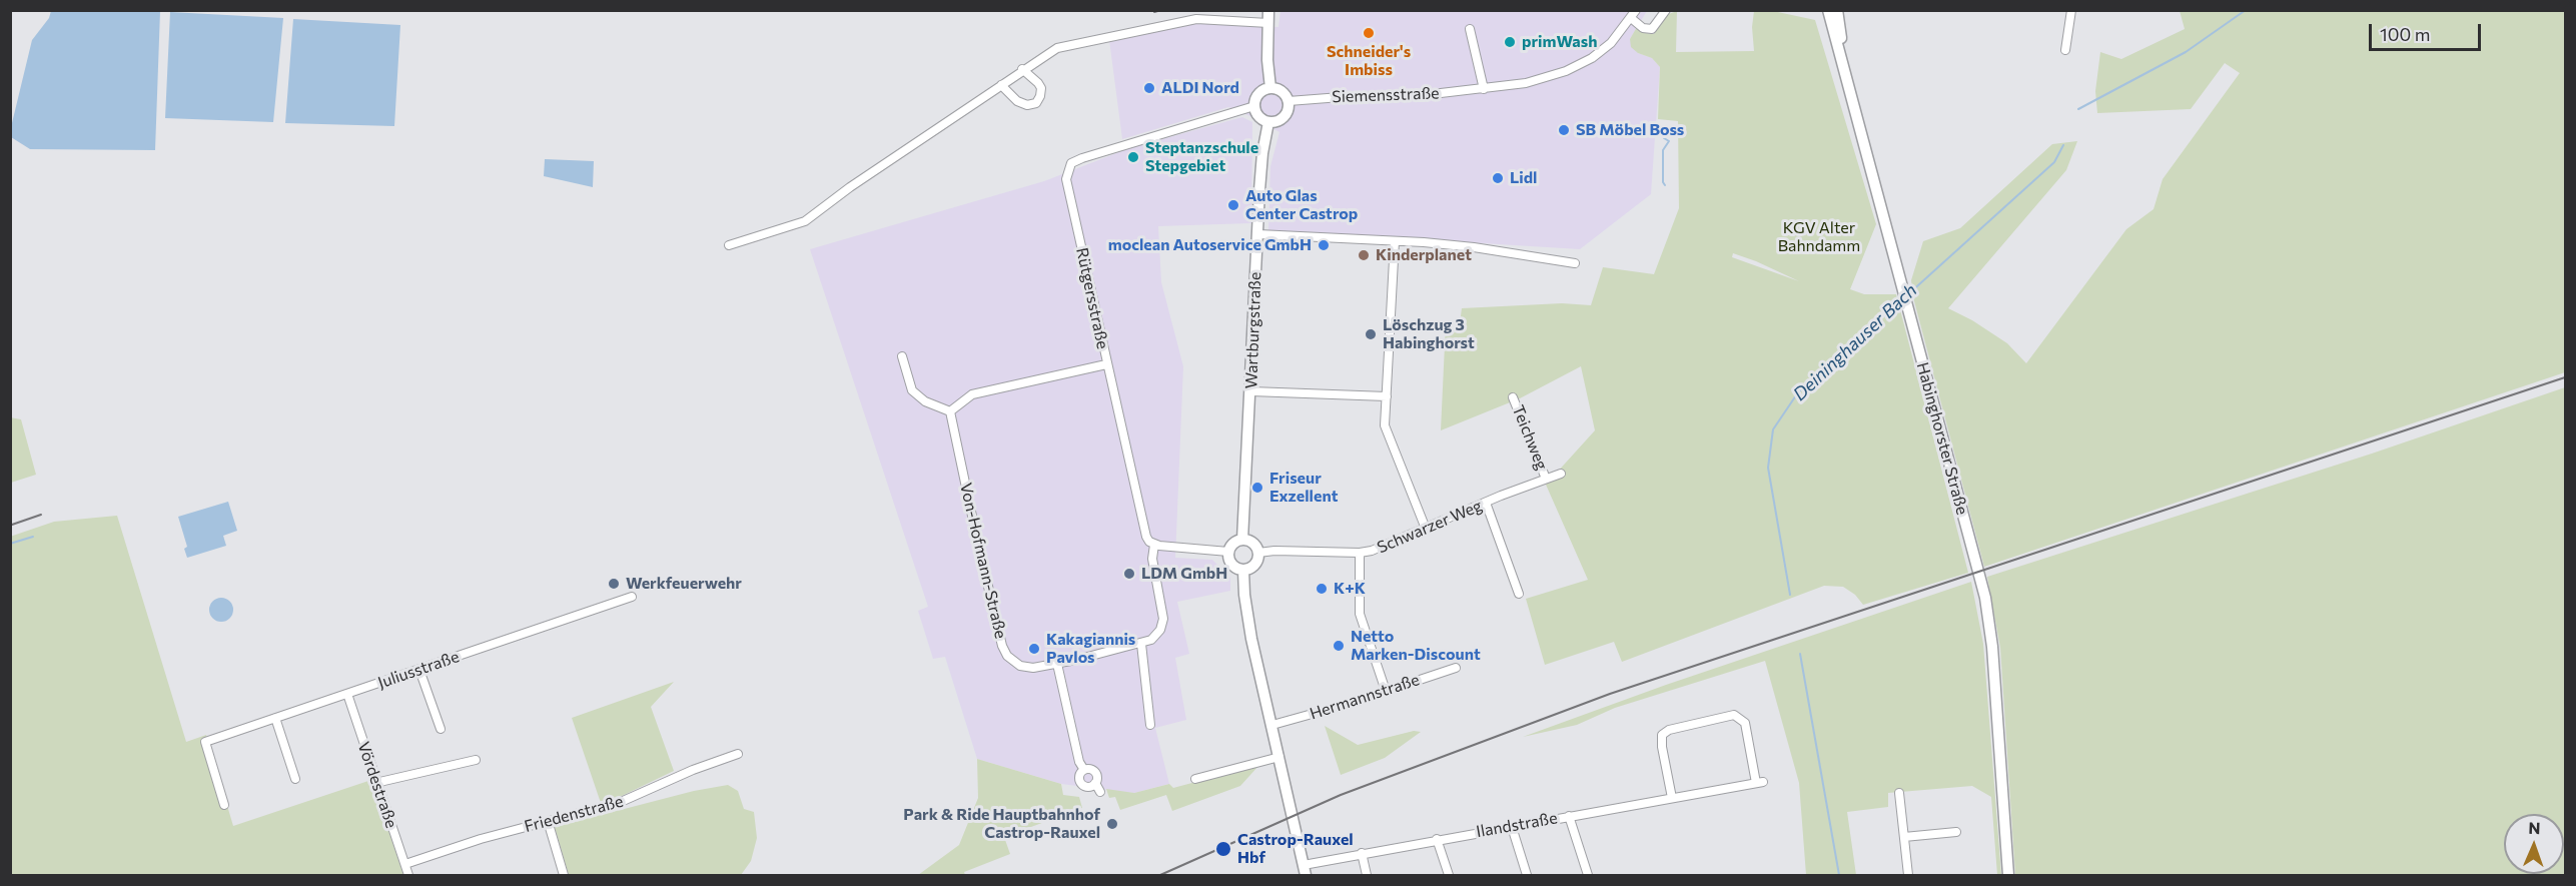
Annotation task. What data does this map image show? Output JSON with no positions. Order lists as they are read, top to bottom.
{
  "streets": {
    "main road": ["Wartburgstraße", "Habinghorster Straße"],
    "street": [
      "Siemensstraße",
      "Rütgersstraße",
      "Teichweg",
      "Schwarzer Weg",
      "Von-Hofmann-Straße",
      "Juliusstraße",
      "Hermannstraße",
      "Vördestraße",
      "Friedenstraße",
      "Ilandstraße"
    ]
  },
  "crossings": [
    ["Siemensstraße", "Rütgersstraße"],
    ["Siemensstraße", "Wartburgstraße"],
    ["Rütgersstraße", "Wartburgstraße"],
    ["Wartburgstraße", "Schwarzer Weg"],
    ["Teichweg", "Schwarzer Weg"],
    ["Juliusstraße", "Vördestraße"],
    ["Vördestraße", "Friedenstraße"]
  ],
  "water": ["Deininghauser Bach"],
  "parks": ["KGV Alter Bahndamm"],
  "places": [
    "Schneider's Imbiss",
    "primWash",
    "ALDI Nord",
    "SB Möbel Boss",
    "Steptanzschule Stepgebiet",
    "Lidl",
    "Auto Glas Center Castrop",
    "moclean Autoservice GmbH",
    "Kinderplanet",
    "Löschzug 3 Habinghorst",
    "Friseur Exzellent",
    "LDM GmbH",
    "Werkfeuerwehr",
    "K+K",
    "Netto Marken-Discount",
    "Kakagiannis Pavlos",
    "Park & Ride Hauptbahnhof Castrop-Rauxel",
    "Castrop-Rauxel Hbf"
  ],
  "scale_bar": "100 m",
  "north": "top"
}
